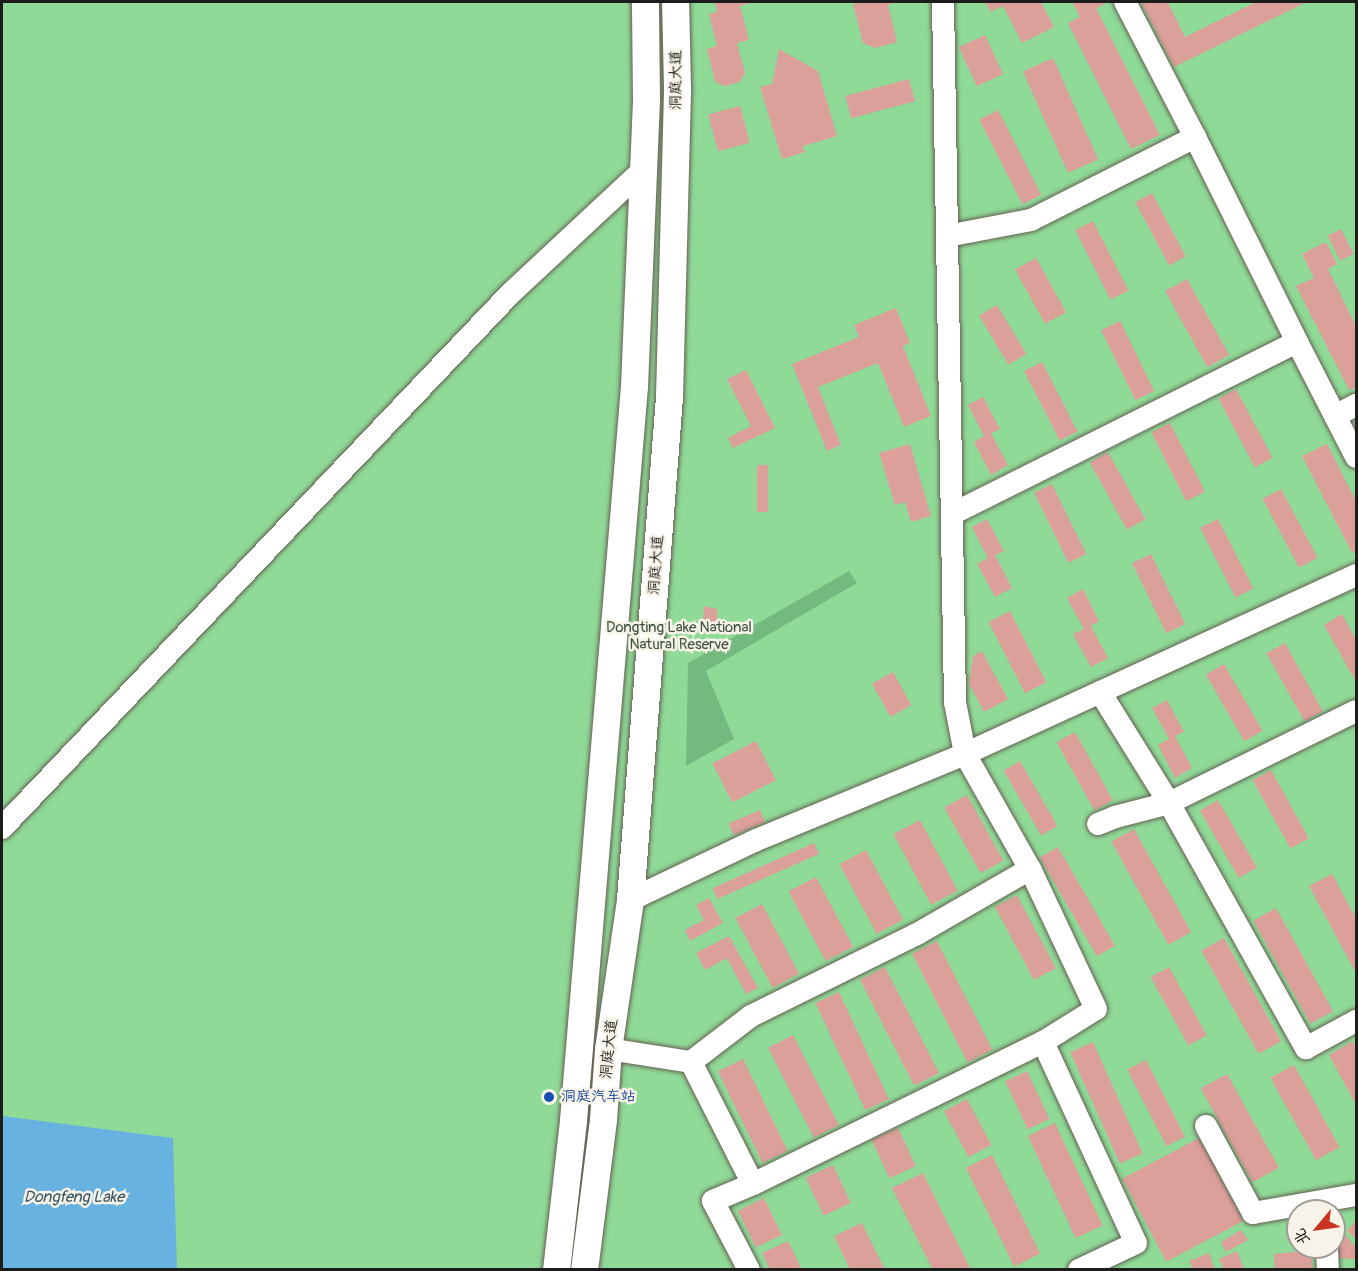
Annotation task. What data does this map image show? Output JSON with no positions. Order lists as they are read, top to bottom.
{
  "streets": {
    "main road": ["洞庭大道"]
  },
  "water": ["Dongfeng Lake"],
  "parks": ["Dongting Lake National Natural Reserve"],
  "places": ["洞庭汽车站"],
  "north": "bottom left"
}
